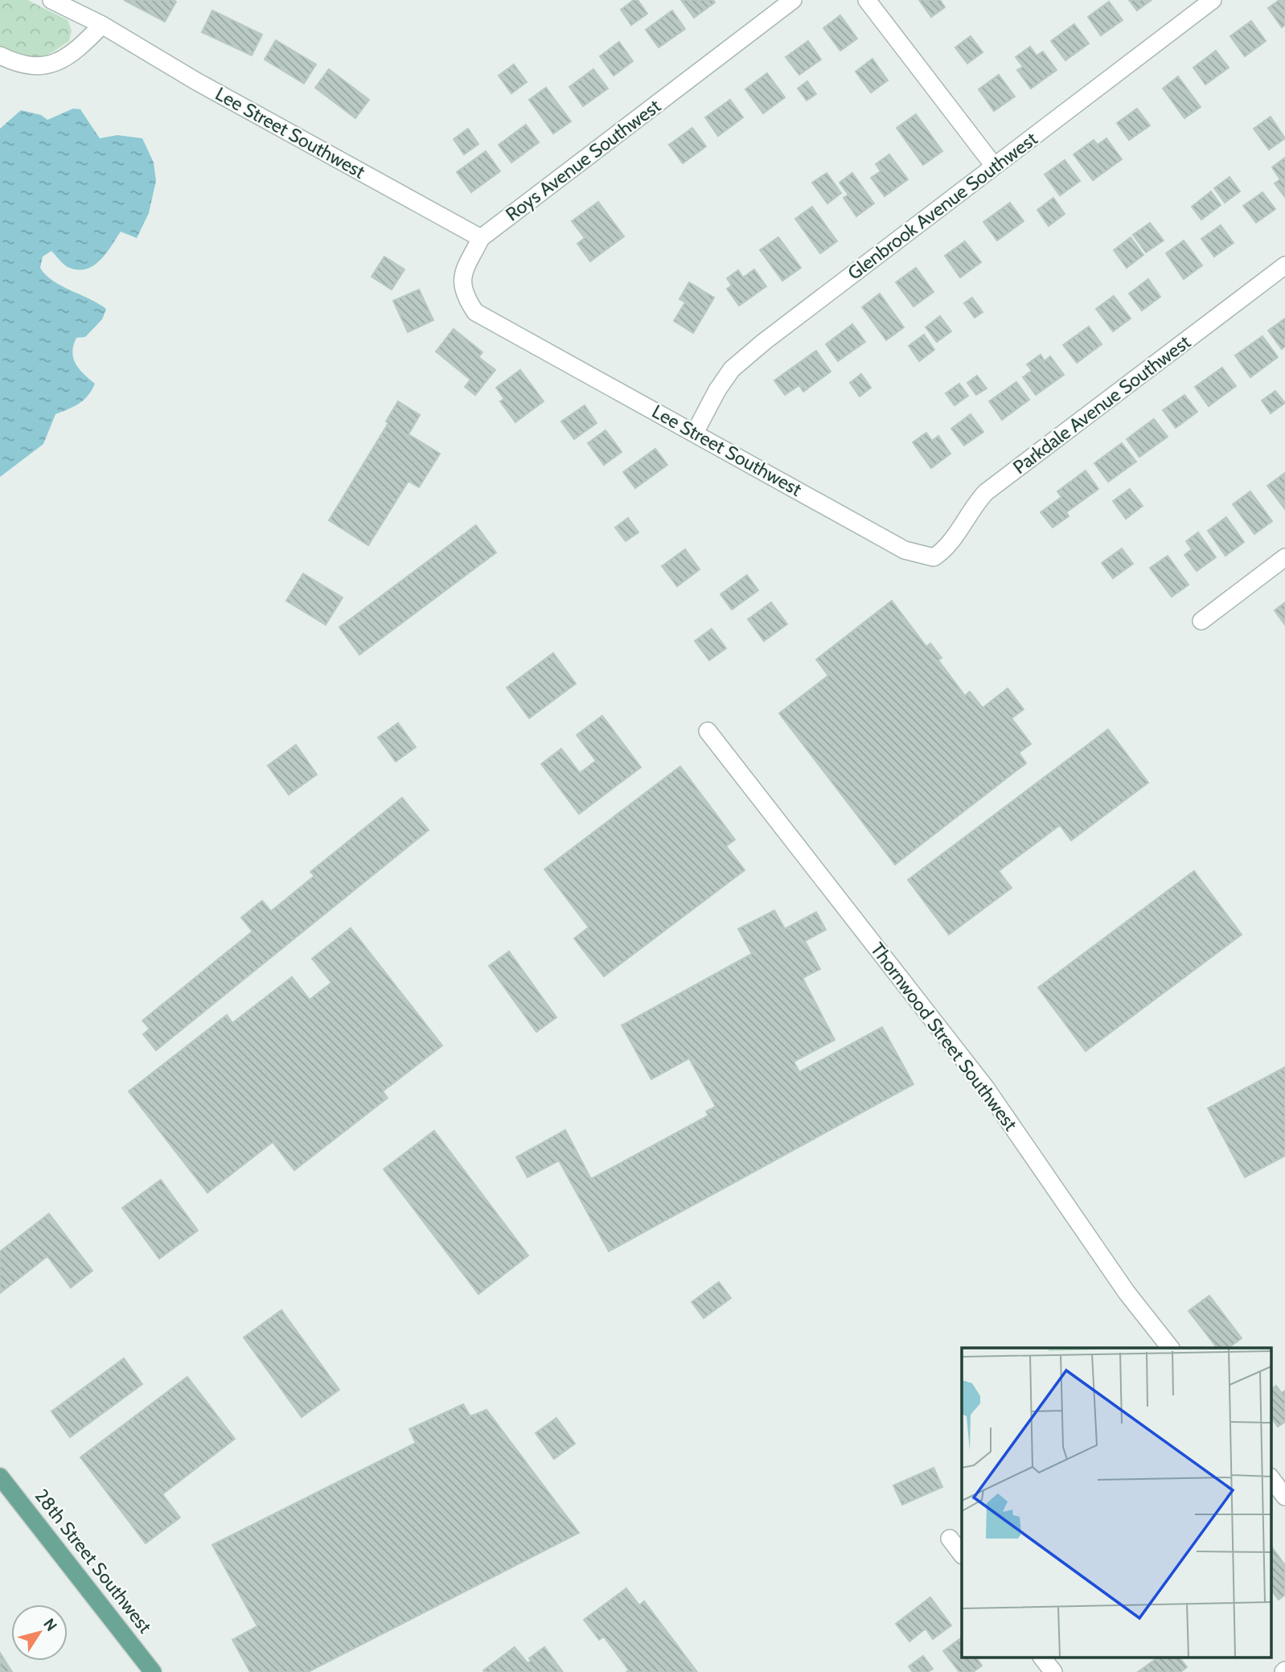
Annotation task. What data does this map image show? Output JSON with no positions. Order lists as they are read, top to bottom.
{
  "streets": {
    "main road": ["28th Street Southwest"],
    "street": [
      "Lee Street Southwest",
      "Roys Avenue Southwest",
      "Glenbrook Avenue Southwest",
      "Parkdale Avenue Southwest",
      "Thornwood Street Southwest"
    ]
  },
  "crossings": [
    ["Lee Street Southwest", "Roys Avenue Southwest"],
    ["Lee Street Southwest", "Glenbrook Avenue Southwest"],
    ["Lee Street Southwest", "Parkdale Avenue Southwest"]
  ],
  "north": "top right"
}
